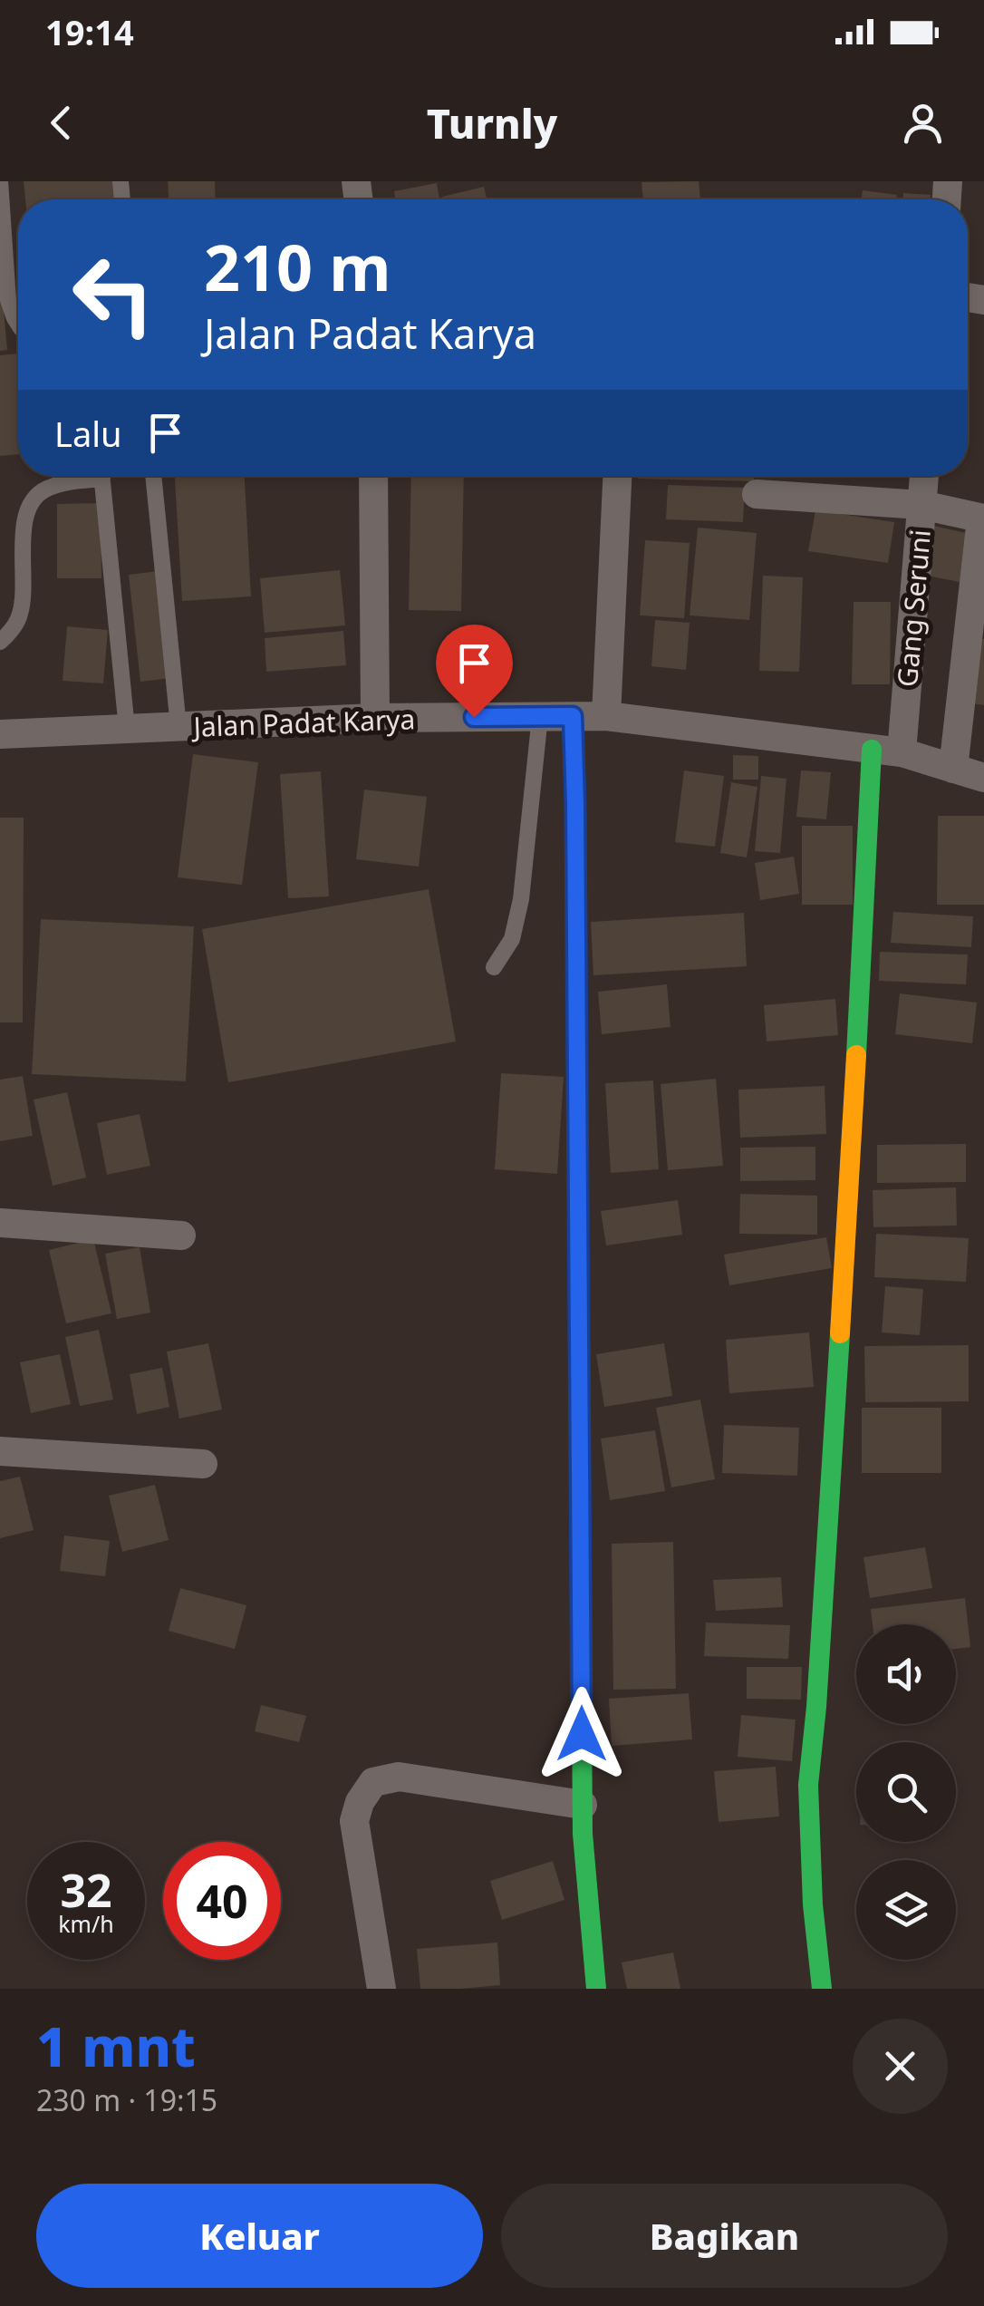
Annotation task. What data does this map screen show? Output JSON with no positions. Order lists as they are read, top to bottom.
{
  "streets": {
    "street": ["Gang Seruni", "Jalan Padat Karya"]
  },
  "crossings": [
    ["Gang Seruni", "Jalan Padat Karya"]
  ],
  "page": {
    "status": "19:14",
    "header": "Turnly",
    "turn": ["210 m", "Jalan Padat Karya"],
    "then": "Lalu",
    "speed": "32 km/h",
    "limit": "40",
    "heading": ["1 mnt", "230 m · 19:15"],
    "buttons": ["Keluar", "Bagikan"]
  }
}
